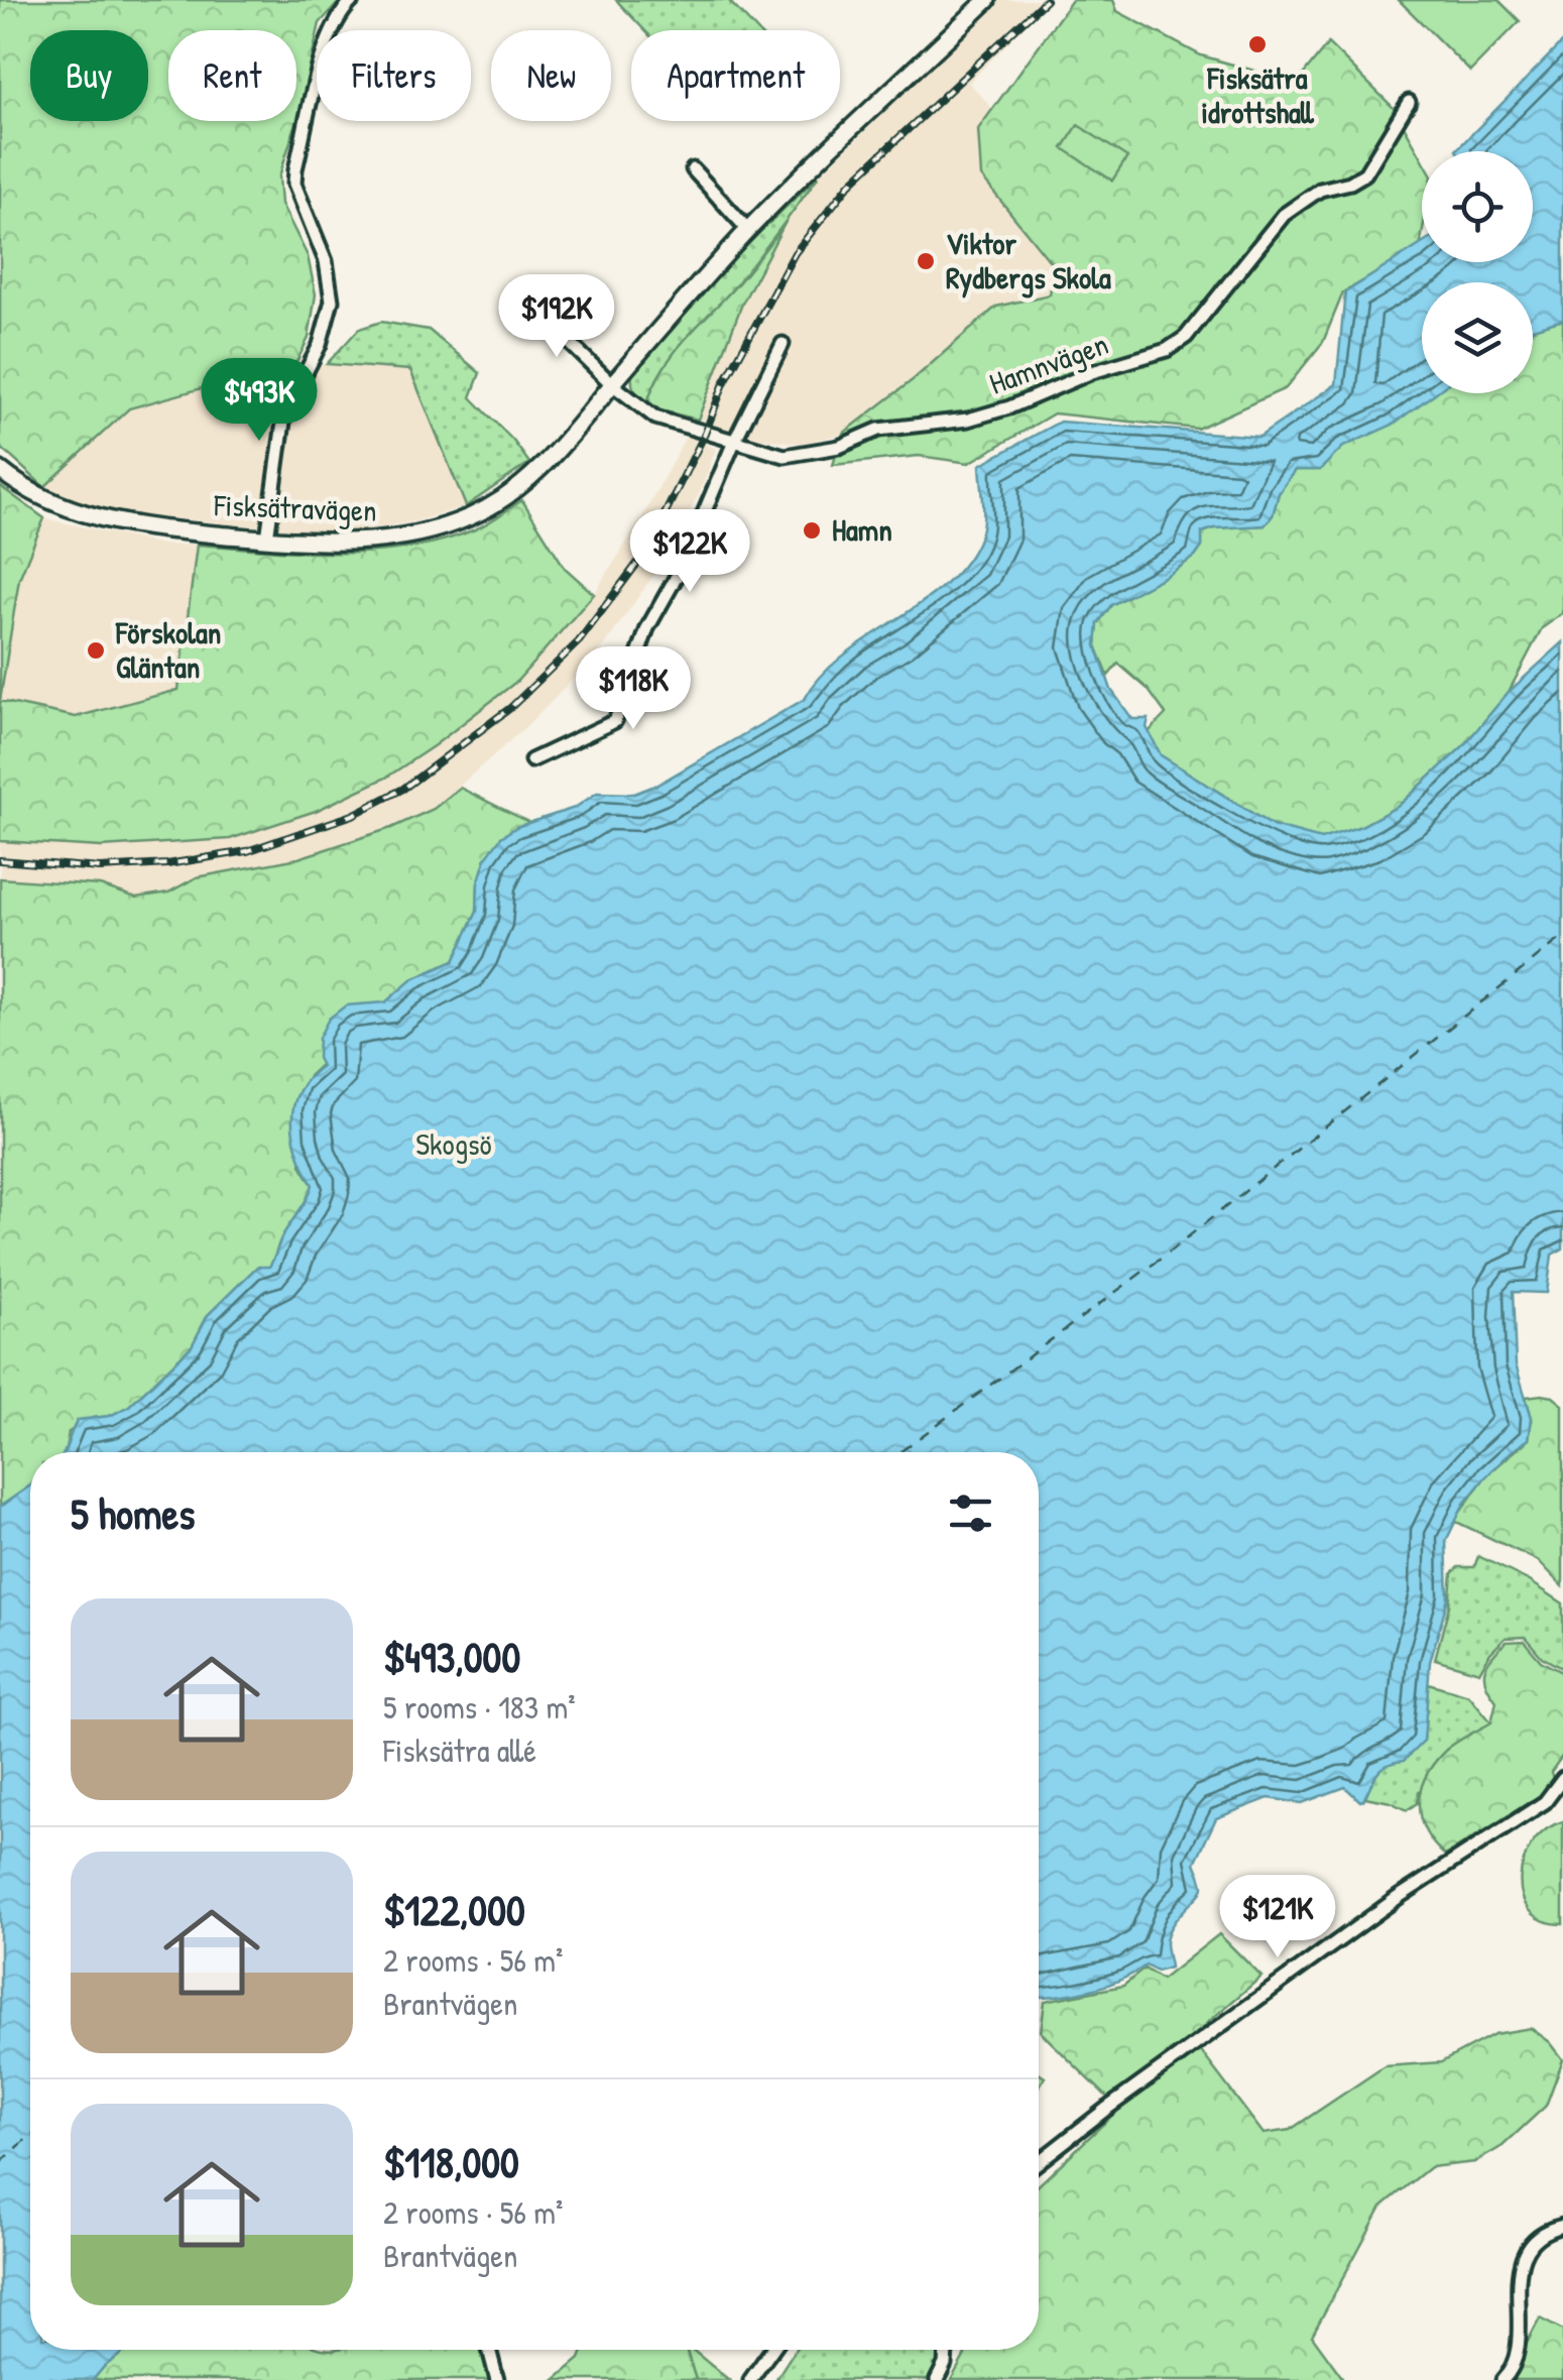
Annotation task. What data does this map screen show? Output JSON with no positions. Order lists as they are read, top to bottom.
{
  "streets": {
    "street": ["Hamnvägen", "Fisksätravägen"]
  },
  "crossings": [
    ["Hamnvägen", "Fisksätravägen"]
  ],
  "parks": ["Skogsö"],
  "places": [
    "Fisksätra idrottshall",
    "Viktor Rydbergs Skola",
    "Hamn",
    "Förskolan Gläntan"
  ],
  "page": {
    "chip": [
      "Buy",
      "Rent",
      "Filters",
      "New",
      "Apartment"
    ],
    "price": [
      "$192K",
      "$493K",
      "$122K",
      "$118K",
      "$121K"
    ],
    "heading": "5 homes",
    "list": [
      {
        "name": "$493,000",
        "note": "5 rooms · 183 m² · Fisksätra allé"
      },
      {
        "name": "$122,000",
        "note": "2 rooms · 56 m² · Brantvägen"
      },
      {
        "name": "$118,000",
        "note": "2 rooms · 56 m² · Brantvägen"
      }
    ]
  }
}
